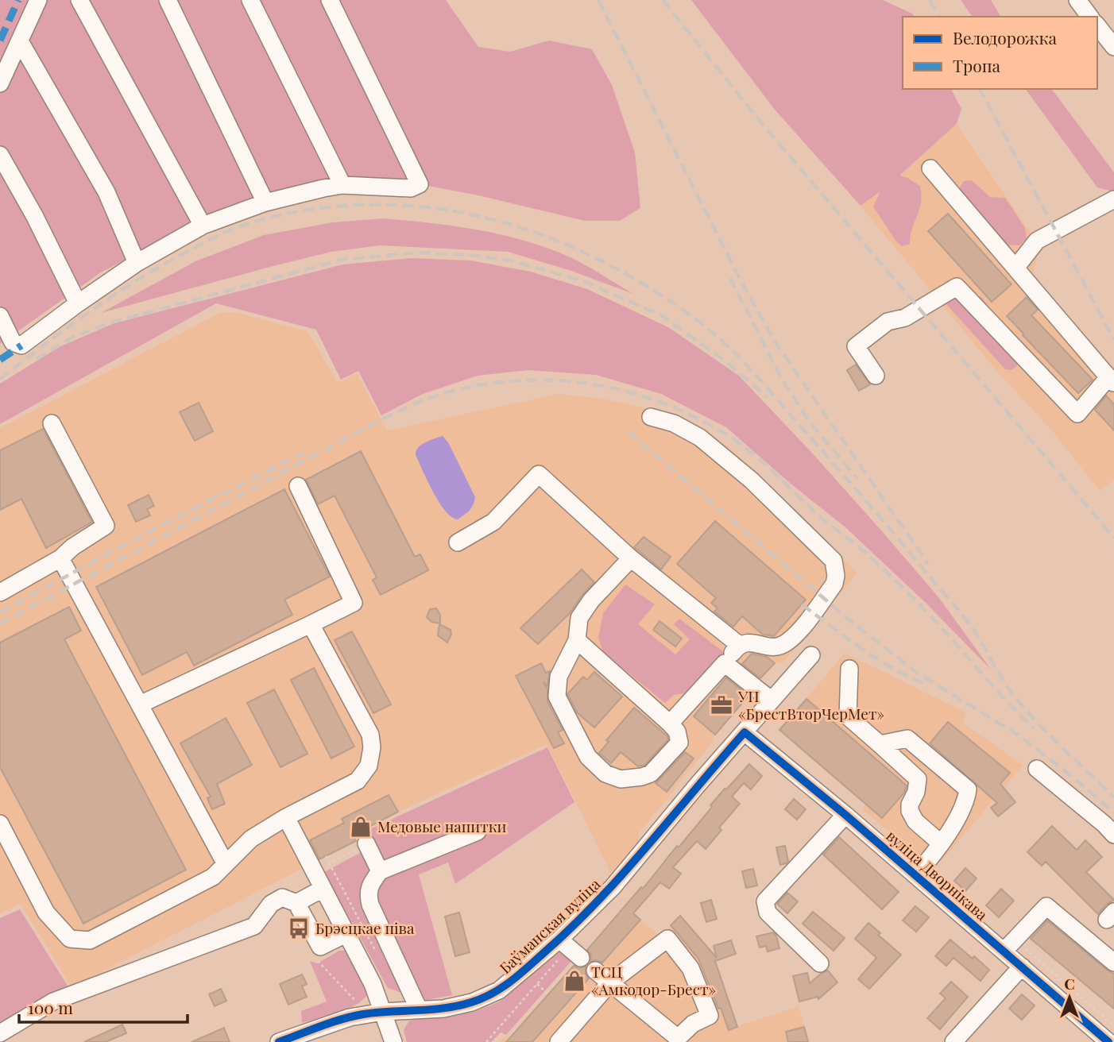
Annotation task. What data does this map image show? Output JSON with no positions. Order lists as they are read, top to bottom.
{
  "streets": {
    "street": ["вуліца Дворнікава", "Баўманская вуліца"]
  },
  "crossings": [
    ["вуліца Дворнікава", "Баўманская вуліца"]
  ],
  "places": {
    "office": ["УП «БрестВторЧерМет»"],
    "shop": ["Медовые напитки", "ТСЦ «Амкодор-Брест»"],
    "bus stop": ["Брэсцкае піва"]
  },
  "legend": ["Велодорожка", "Тропа"],
  "scale_bar": "100 m",
  "north": "top"
}
